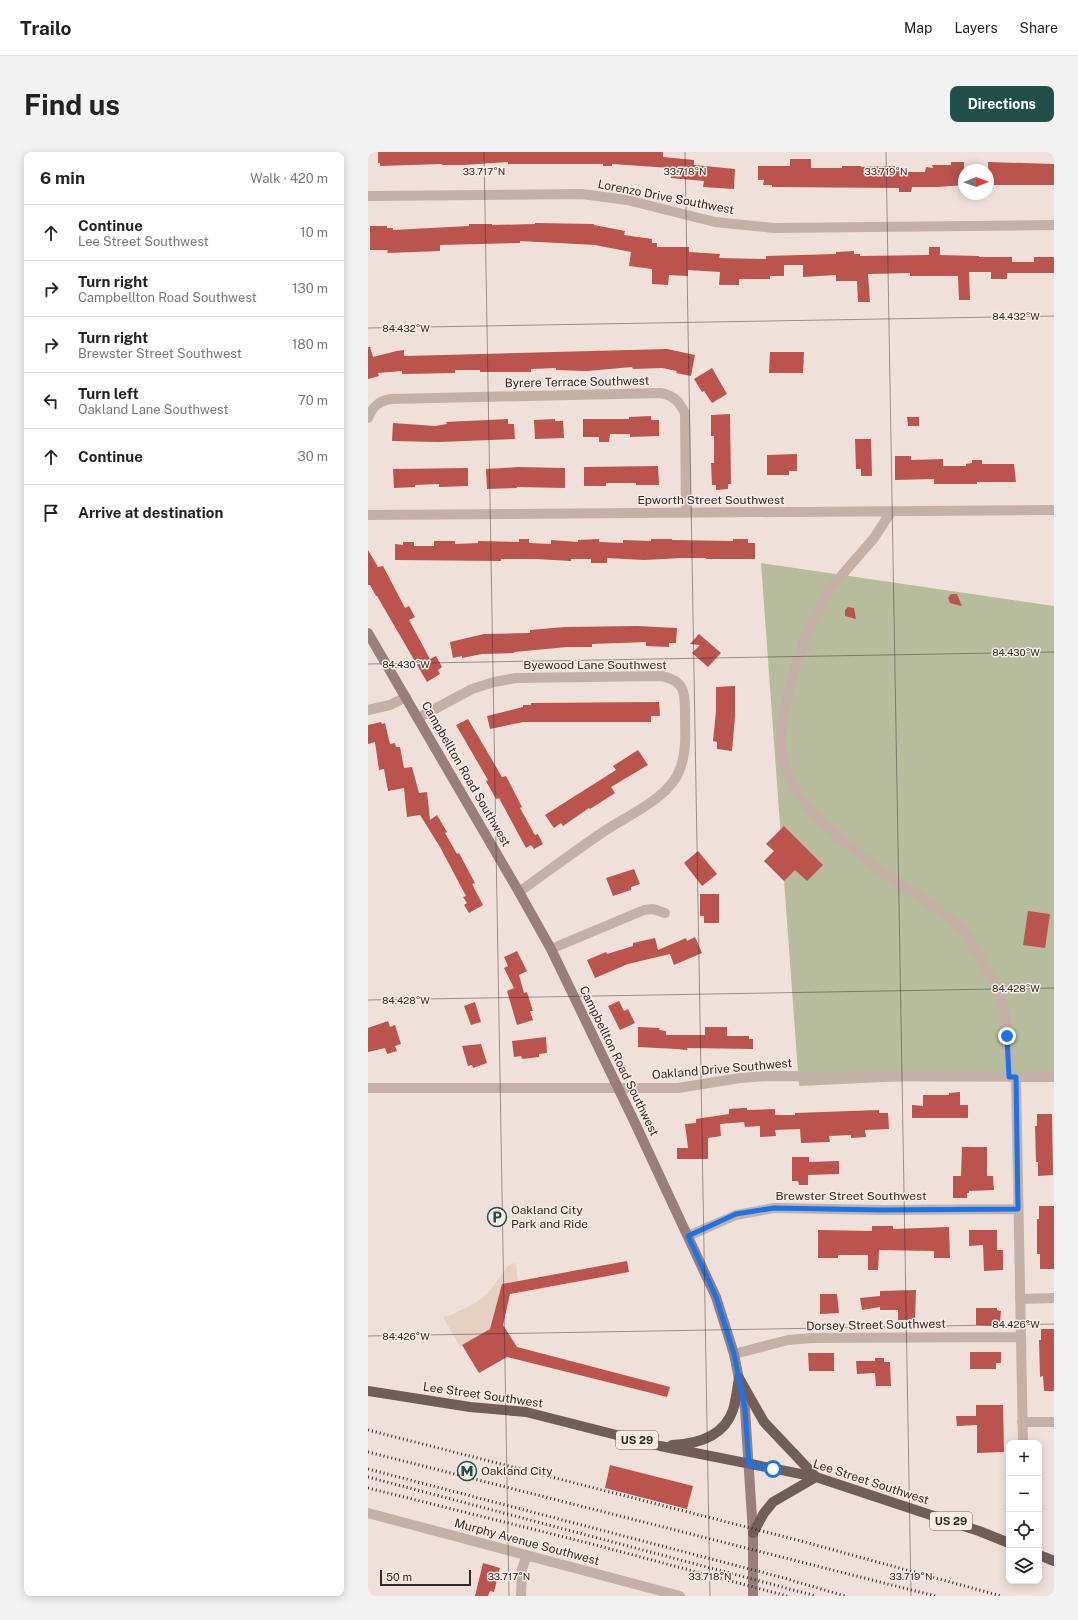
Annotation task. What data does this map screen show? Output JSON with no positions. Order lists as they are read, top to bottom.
{
  "streets": {
    "main road": ["Campbellton Road Southwest", "Lee Street Southwest", "US 29"],
    "street": [
      "Lorenzo Drive Southwest",
      "Byrere Terrace Southwest",
      "Epworth Street Southwest",
      "Byewood Lane Southwest",
      "Oakland Drive Southwest",
      "Brewster Street Southwest",
      "Dorsey Street Southwest",
      "Murphy Avenue Southwest"
    ]
  },
  "crossings": [
    ["Byrere Terrace Southwest", "Epworth Street Southwest"],
    ["Byewood Lane Southwest", "Campbellton Road Southwest"],
    ["Campbellton Road Southwest", "Oakland Drive Southwest"],
    ["Campbellton Road Southwest", "Brewster Street Southwest"],
    ["Campbellton Road Southwest", "Dorsey Street Southwest"],
    ["Campbellton Road Southwest", "Lee Street Southwest"]
  ],
  "places": {
    "parking": ["Oakland City Park and Ride"],
    "metro station": ["Oakland City"]
  },
  "scale_bar": "50 m",
  "north": "right",
  "page": {
    "header": "Trailo",
    "nav": ["Map", "Layers", "Share"],
    "buttons": "Directions",
    "title": "Find us",
    "heading": ["6 min", "Walk · 420 m"],
    "list": [
      ["Continue", "Lee Street Southwest", "10 m"],
      ["Turn right", "Campbellton Road Southwest", "130 m"],
      ["Turn right", "Brewster Street Southwest", "180 m"],
      ["Turn left", "Oakland Lane Southwest", "70 m"],
      ["Continue", "30 m"],
      "Arrive at destination"
    ],
    "map_buttons": ["+", "−"],
    "scale": "50 m"
  },
  "coordinates": [
    "33.717°N",
    "33.718°N",
    "33.719°N",
    "84.432°W",
    "84.430°W",
    "84.428°W",
    "84.426°W"
  ]
}
